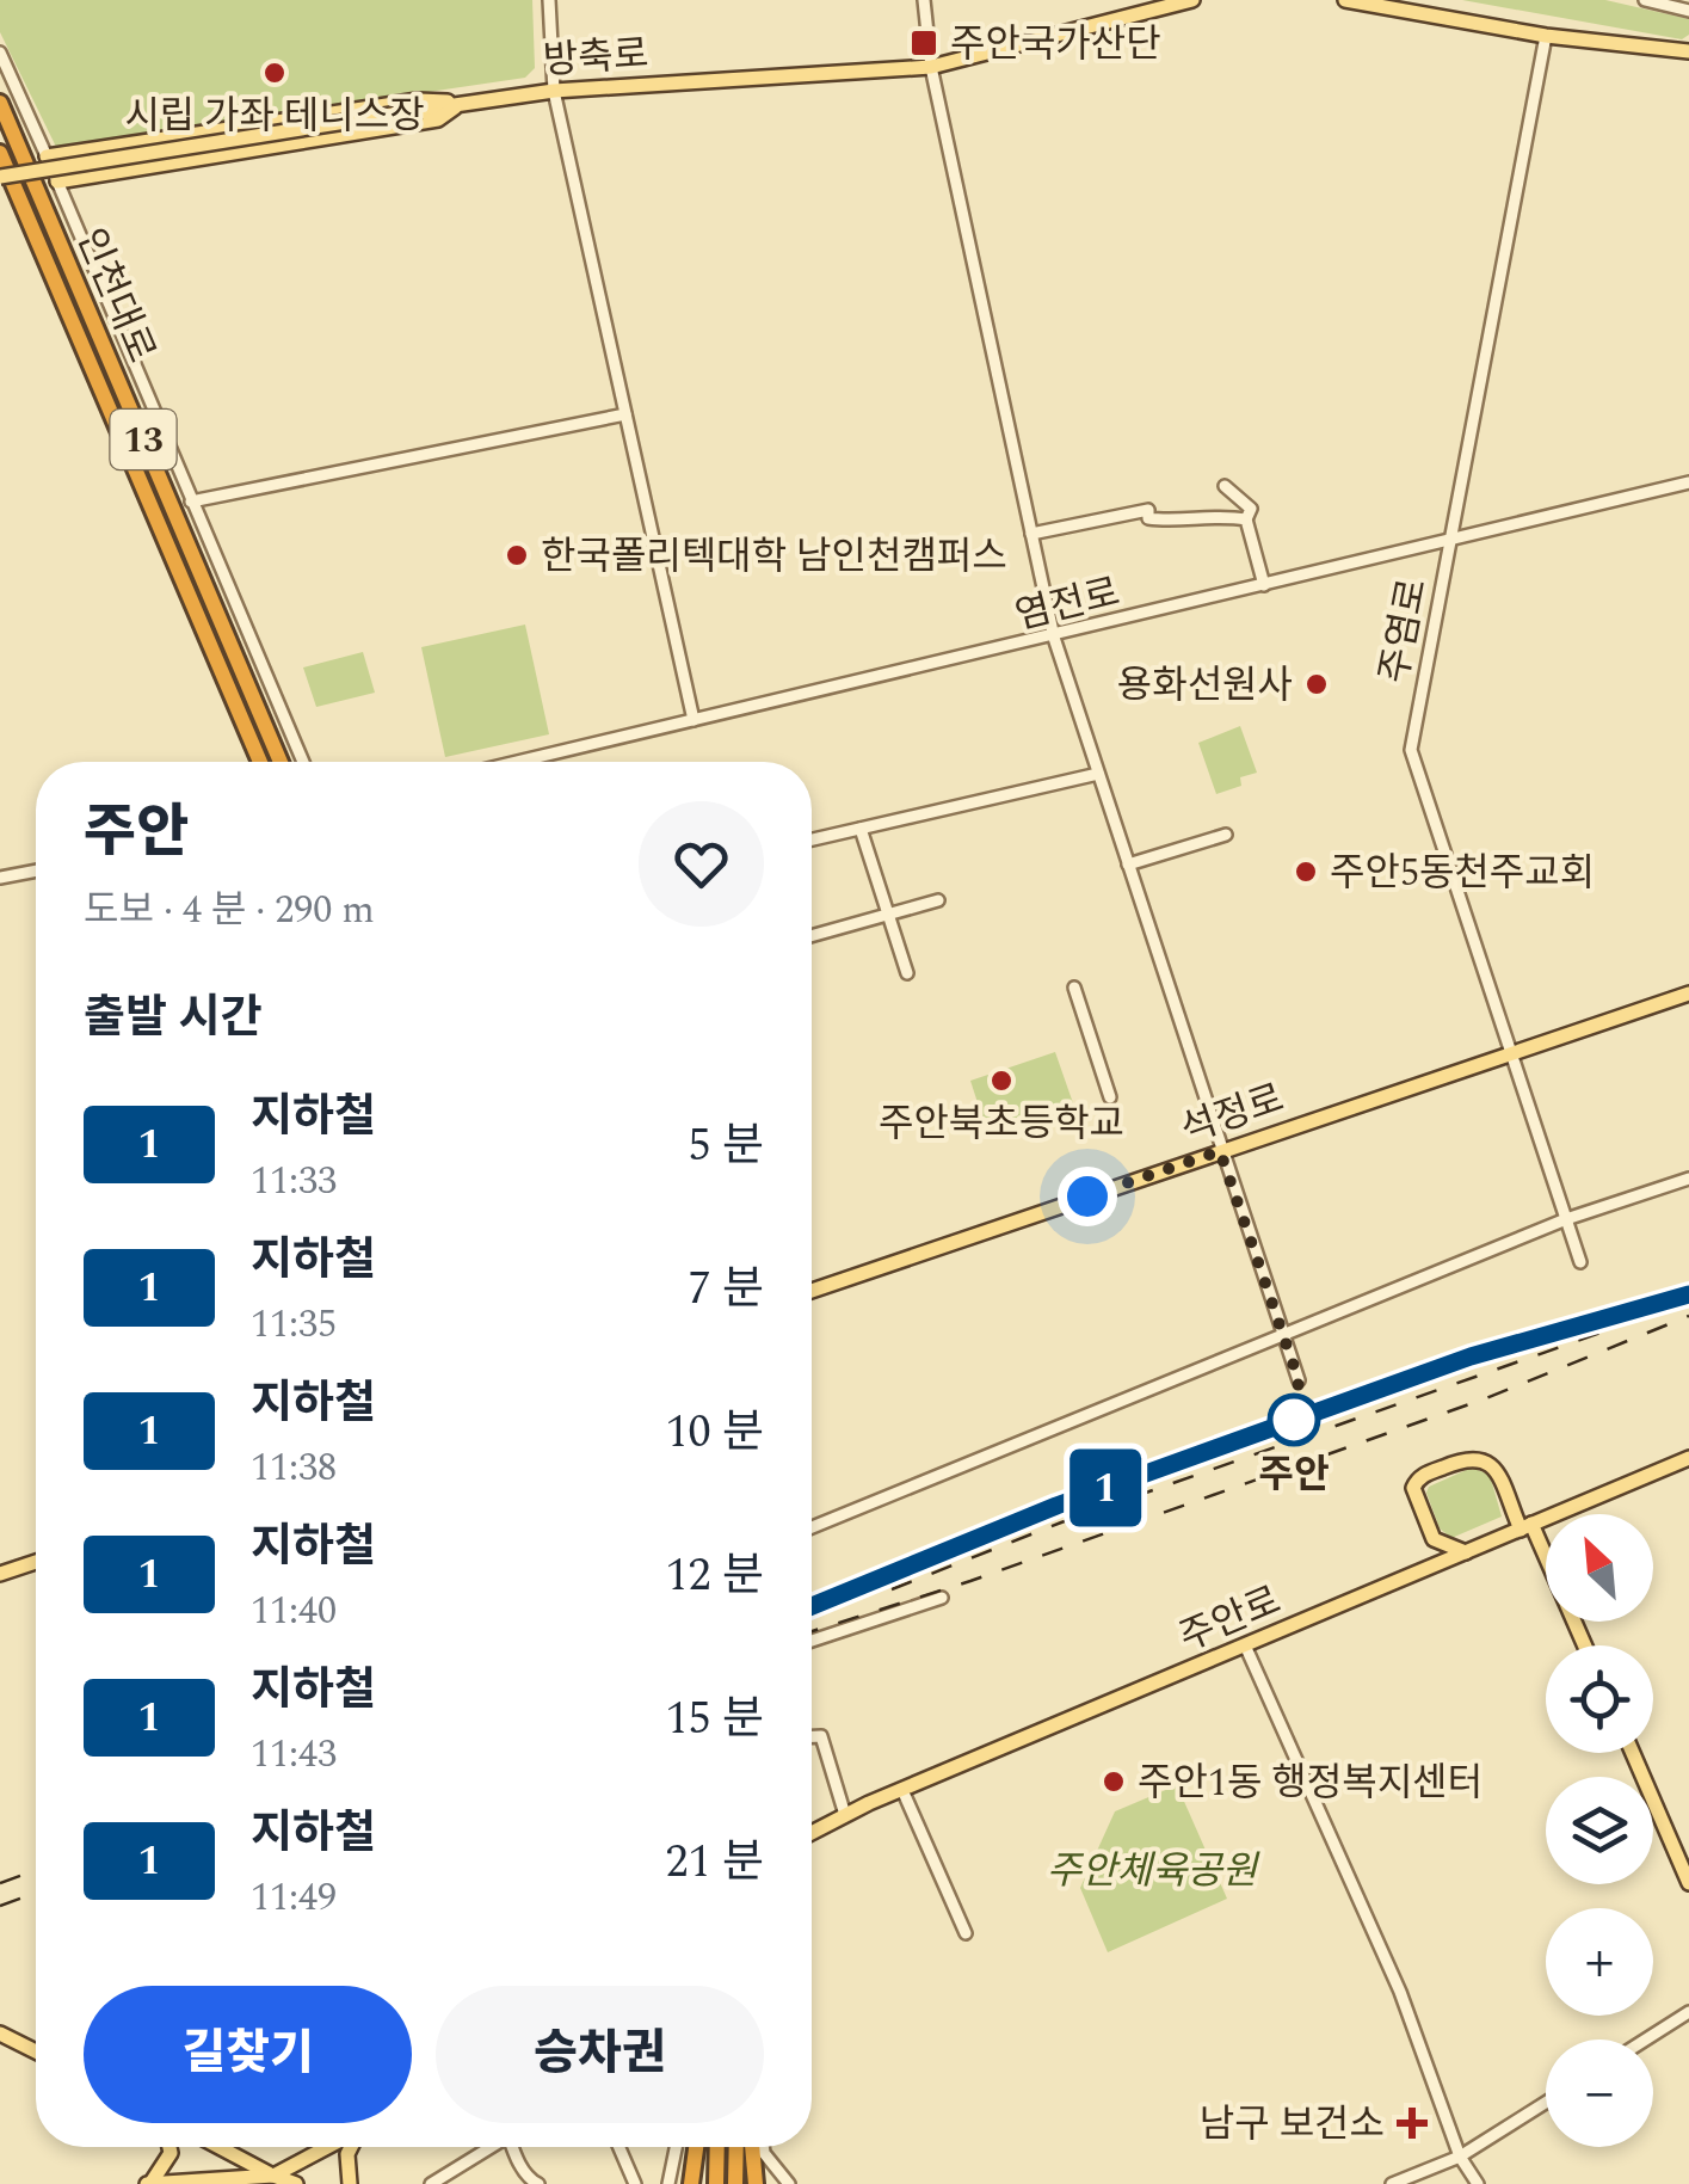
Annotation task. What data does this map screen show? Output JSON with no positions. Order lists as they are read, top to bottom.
{
  "streets": {
    "highway": ["인천대로", "13"],
    "main road": ["방축로", "석정로", "주안로"],
    "street": ["염전로", "주염로"]
  },
  "crossings": [
    ["염전로", "주염로"],
    ["주염로", "석정로"]
  ],
  "parks": ["주안체육공원"],
  "places": {
    "transit": ["주안국가산단"],
    "other": [
      "시립 가좌 테니스장",
      "한국폴리텍대학 남인천캠퍼스",
      "용화선원사",
      "주안5동천주교회",
      "주안북초등학교",
      "주안",
      "주안1동 행정복지센터"
    ],
    "health": ["남구 보건소"]
  },
  "lines": ["metro line 1"],
  "north": "top left",
  "page": {
    "on_map": "1",
    "heading": [
      ["주안", "도보 · 4 분 · 290 m"],
      "출발 시간"
    ],
    "list": [
      {
        "mark": "1",
        "name": "지하철",
        "note": "11:33",
        "value": "5 분"
      },
      {
        "mark": "1",
        "name": "지하철",
        "note": "11:35",
        "value": "7 분"
      },
      {
        "mark": "1",
        "name": "지하철",
        "note": "11:38",
        "value": "10 분"
      },
      {
        "mark": "1",
        "name": "지하철",
        "note": "11:40",
        "value": "12 분"
      },
      {
        "mark": "1",
        "name": "지하철",
        "note": "11:43",
        "value": "15 분"
      },
      {
        "mark": "1",
        "name": "지하철",
        "note": "11:49",
        "value": "21 분"
      }
    ],
    "map_buttons": ["+", "−"],
    "buttons": ["길찾기", "승차권"]
  }
}
